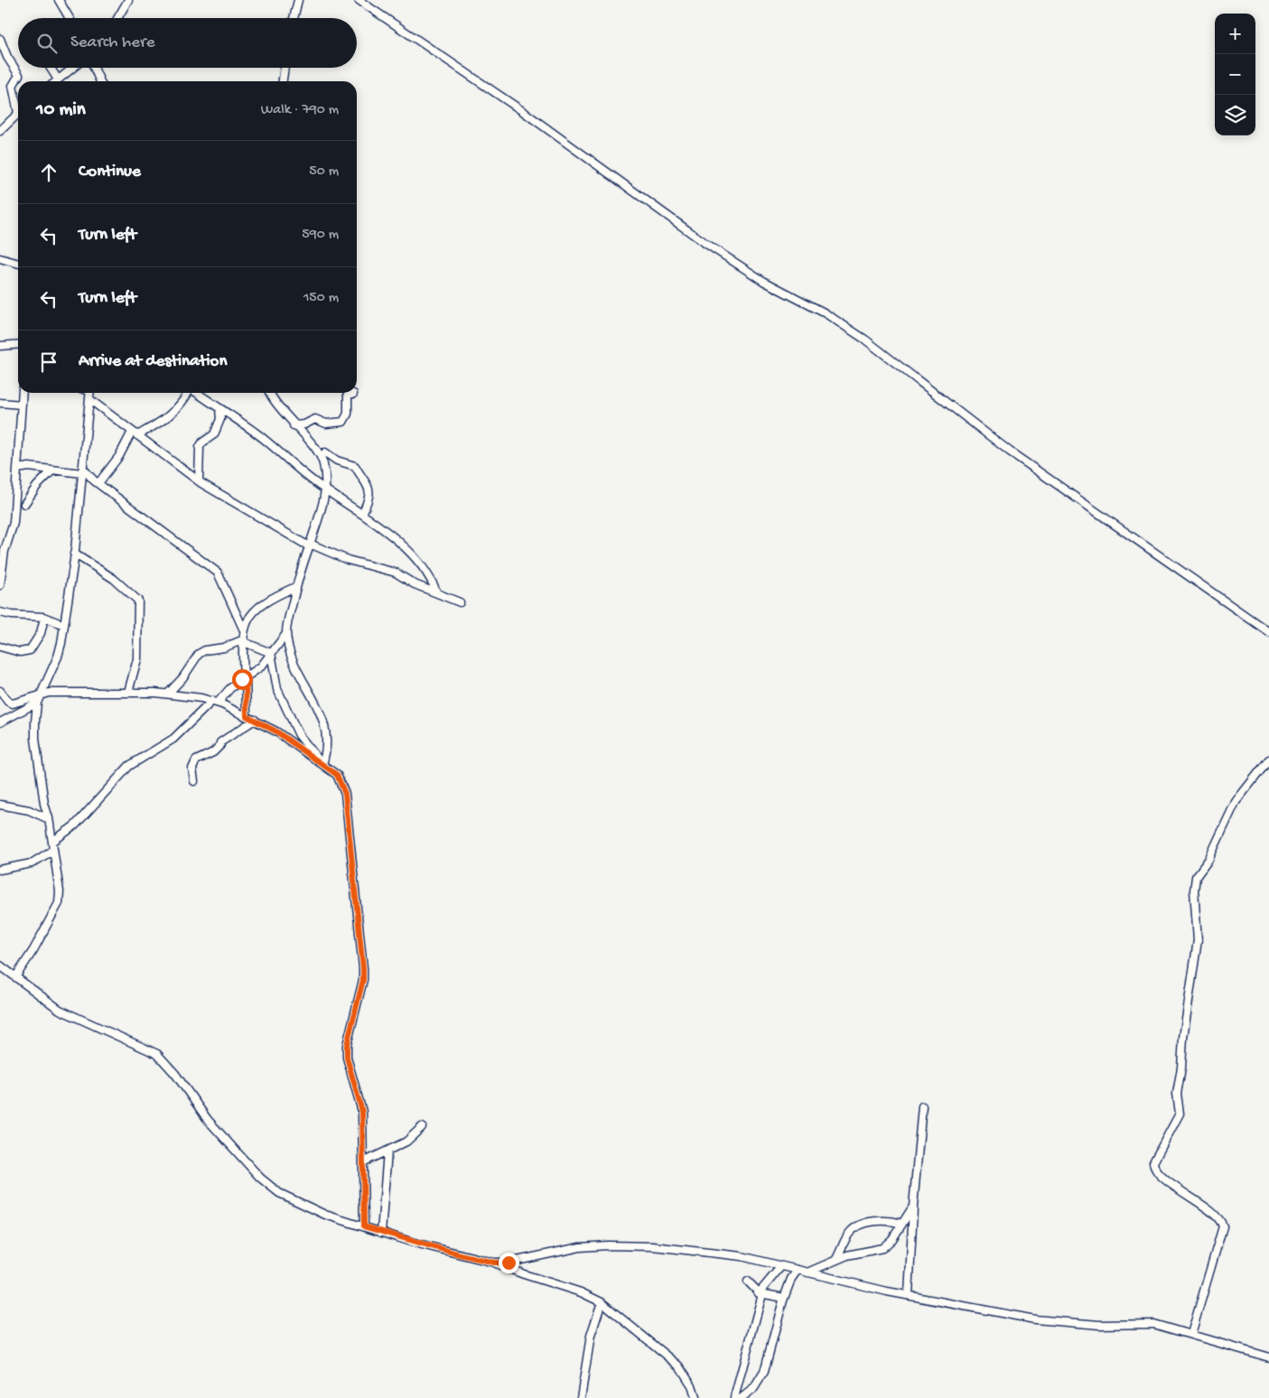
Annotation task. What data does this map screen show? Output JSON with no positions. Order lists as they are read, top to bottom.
{
  "page": {
    "map_buttons": ["+", "−"],
    "search": "Search here",
    "heading": ["10 min", "Walk · 790 m"],
    "list": [
      ["Continue", "50 m"],
      ["Turn left", "590 m"],
      ["Turn left", "150 m"],
      "Arrive at destination"
    ]
  }
}
